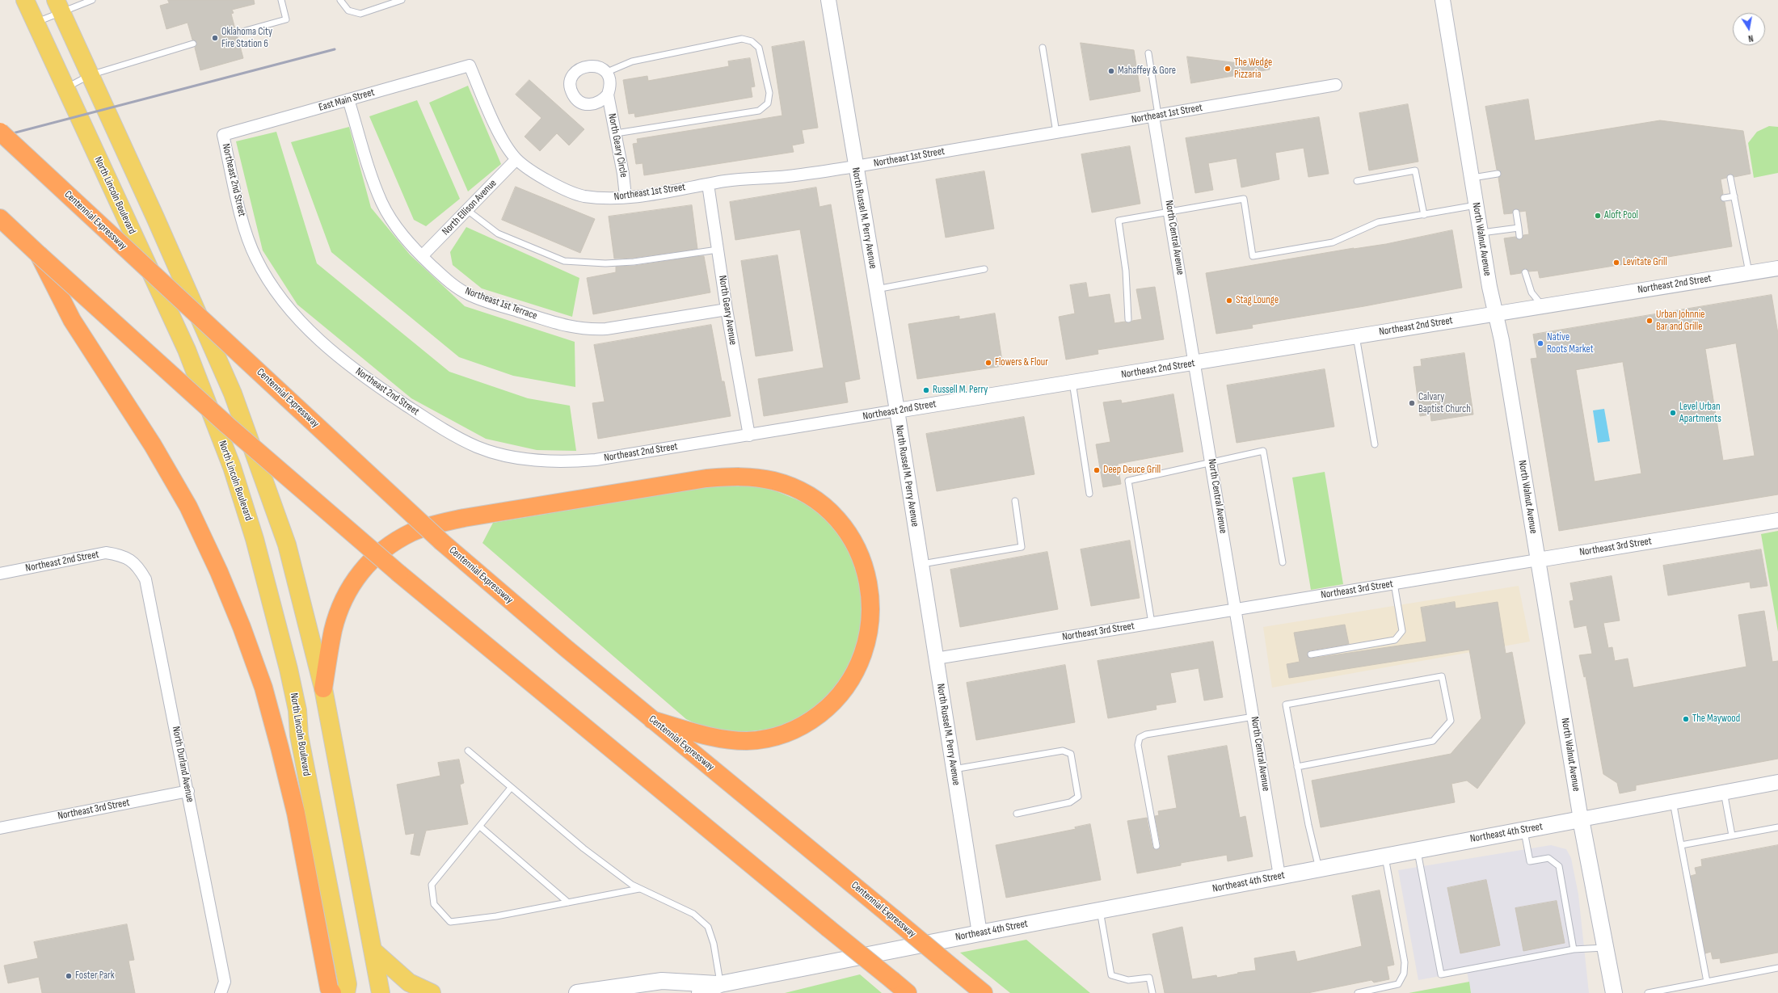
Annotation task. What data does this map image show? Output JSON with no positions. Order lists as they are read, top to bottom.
{
  "streets": {
    "highway": ["Centennial Expressway"],
    "main road": ["North Lincoln Boulevard", "North Walnut Avenue", "Northeast 4th Street"],
    "street": [
      "East Main Street",
      "Northeast 1st Street",
      "North Geary Circle",
      "Northeast 2nd Street",
      "North Ellison Avenue",
      "North Russel M. Perry Avenue",
      "North Central Avenue",
      "Northeast 1st Terrace",
      "North Geary Avenue",
      "Northeast 3rd Street",
      "North Durland Avenue"
    ]
  },
  "crossings": [
    ["East Main Street", "Northeast 1st Street"],
    ["East Main Street", "Northeast 2nd Street"],
    ["East Main Street", "Northeast 1st Terrace"],
    ["Northeast 1st Street", "North Geary Circle"],
    ["Northeast 1st Street", "North Ellison Avenue"],
    ["Northeast 1st Street", "North Russel M. Perry Avenue"],
    ["Northeast 1st Street", "North Central Avenue"],
    ["Northeast 1st Street", "North Geary Avenue"],
    ["Northeast 2nd Street", "North Russel M. Perry Avenue"],
    ["Northeast 2nd Street", "North Central Avenue"],
    ["Northeast 2nd Street", "North Walnut Avenue"],
    ["Northeast 2nd Street", "North Geary Avenue"],
    ["Northeast 2nd Street", "North Durland Avenue"],
    ["North Ellison Avenue", "Northeast 1st Terrace"],
    ["North Russel M. Perry Avenue", "Northeast 3rd Street"],
    ["North Russel M. Perry Avenue", "Northeast 4th Street"],
    ["North Central Avenue", "Northeast 3rd Street"],
    ["North Central Avenue", "Northeast 4th Street"],
    ["North Walnut Avenue", "Northeast 3rd Street"],
    ["North Walnut Avenue", "Northeast 4th Street"],
    ["Northeast 1st Terrace", "North Geary Avenue"],
    ["Northeast 3rd Street", "North Durland Avenue"]
  ],
  "places": [
    "Oklahoma City Fire Station 6",
    "The Wedge Pizzaria",
    "Mahaffey & Gore",
    "Aloft Pool",
    "Levitate Grill",
    "Stag Lounge",
    "Urban Johnnie Bar and Grille",
    "Native Roots Market",
    "Flowers & Flour",
    "Russell M. Perry",
    "Calvary Baptist Church",
    "Level Urban Apartments",
    "Deep Deuce Grill",
    "The Maywood",
    "Foster Park"
  ],
  "north": "bottom"
}
